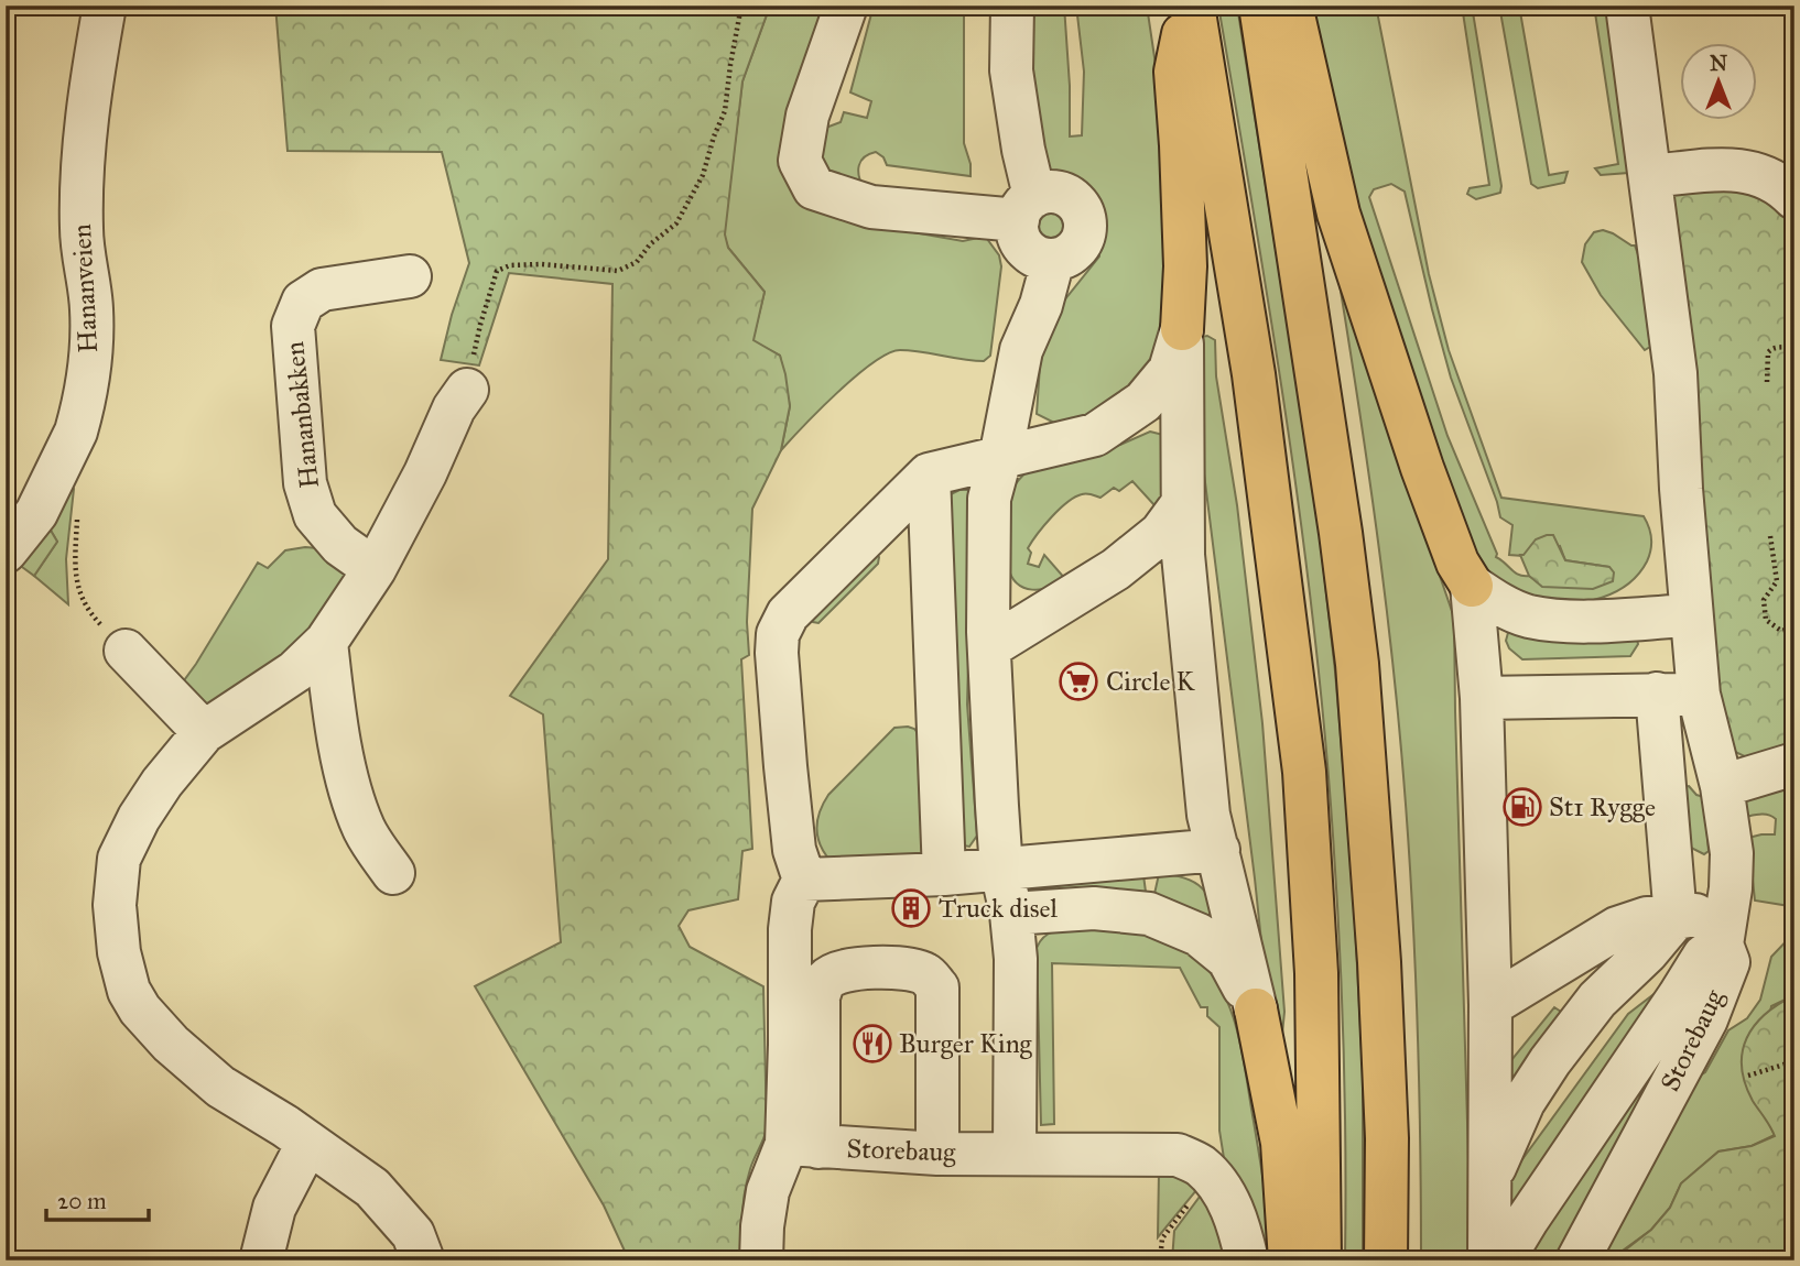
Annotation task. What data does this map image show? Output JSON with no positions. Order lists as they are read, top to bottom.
{
  "streets": {
    "street": ["Hananveien", "Hananbakken", "Storebaug"]
  },
  "places": {
    "supermarket": ["Circle K"],
    "fuel station": ["St1 Rygge"],
    "building": ["Truck disel"],
    "restaurant": ["Burger King"]
  },
  "scale_bar": "20 m",
  "north": "top"
}
